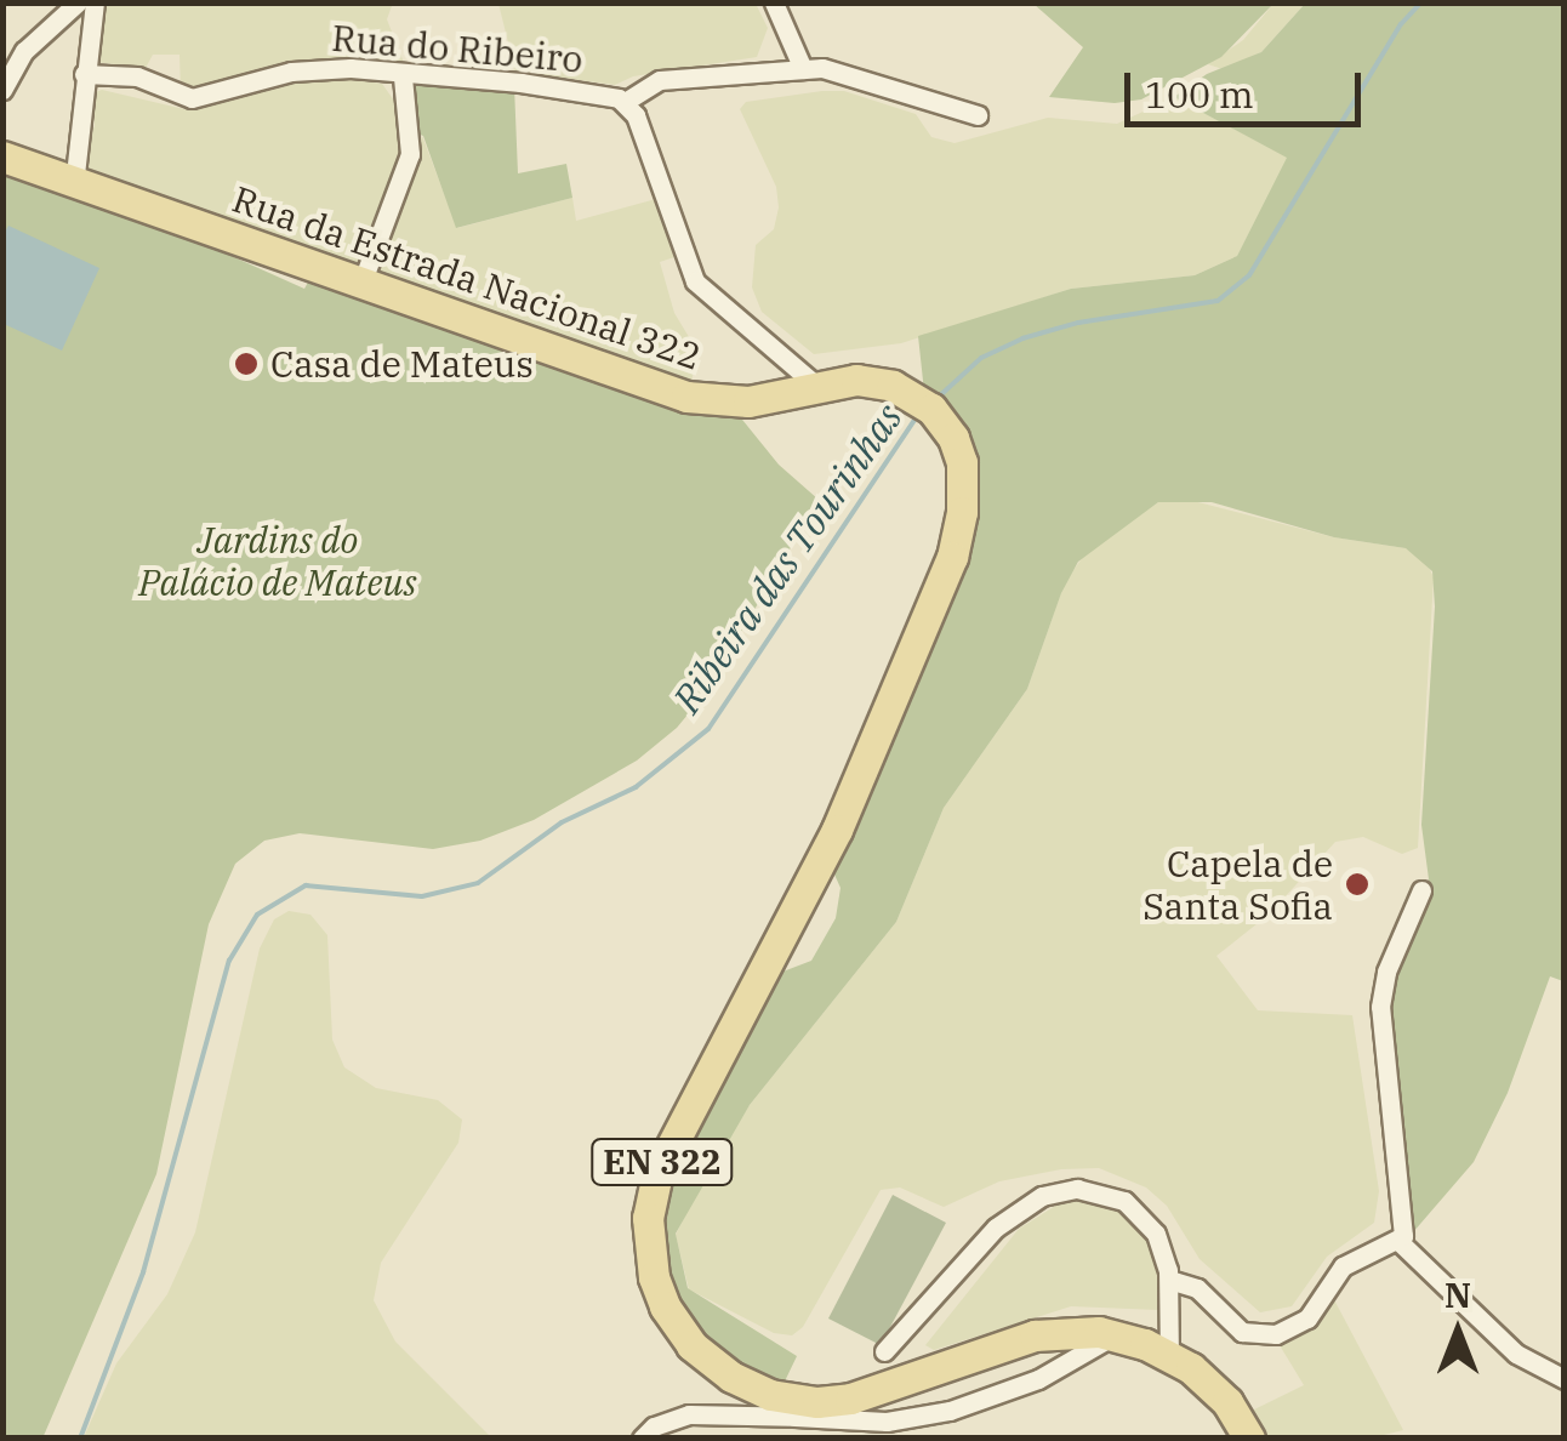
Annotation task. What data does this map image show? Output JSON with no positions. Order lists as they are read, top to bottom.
{
  "streets": {
    "main road": ["Rua da Estrada Nacional 322", "EN 322"],
    "street": ["Rua do Ribeiro"]
  },
  "crossings": [
    ["Rua do Ribeiro", "Rua da Estrada Nacional 322"]
  ],
  "water": ["Ribeira das Tourinhas"],
  "parks": ["Jardins do Palácio de Mateus"],
  "places": ["Casa de Mateus", "Capela de Santa Sofia"],
  "scale_bar": "100 m",
  "north": "top"
}
